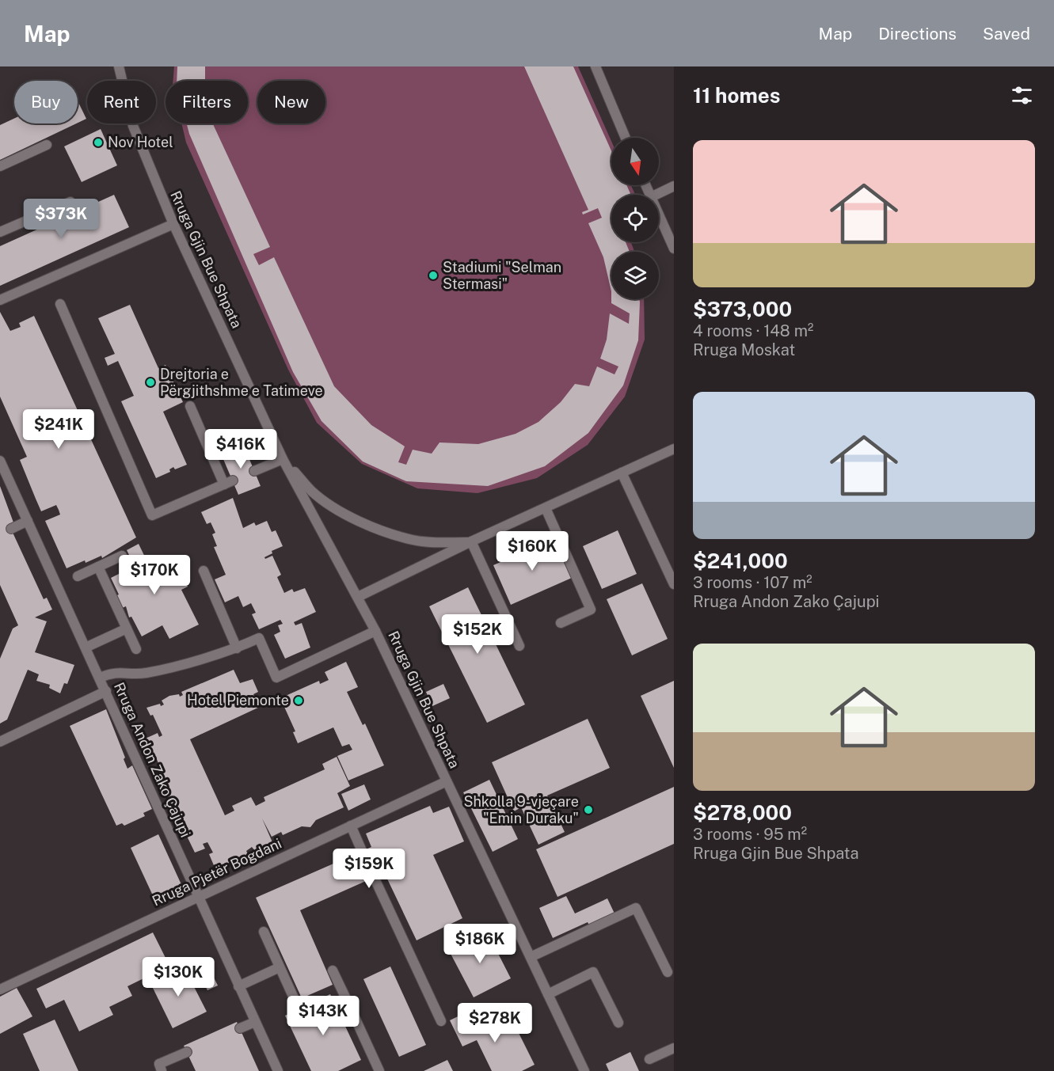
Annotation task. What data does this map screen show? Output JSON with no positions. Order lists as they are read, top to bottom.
{
  "streets": {
    "street": ["Rruga Gjin Bue Shpata", "Rruga Andon Zako Çajupi", "Rruga Pjetër Bogdani"]
  },
  "crossings": [
    ["Rruga Gjin Bue Shpata", "Rruga Pjetër Bogdani"],
    ["Rruga Andon Zako Çajupi", "Rruga Pjetër Bogdani"]
  ],
  "places": [
    "Nov Hotel",
    "Stadiumi \"Selman Stermasi\"",
    "Drejtoria e Përgjithshme e Tatimeve",
    "Hotel Piemonte",
    "Shkolla 9-vjeçare \"Emin Duraku\""
  ],
  "north": "bottom",
  "page": {
    "header": "Map",
    "nav": ["Map", "Directions", "Saved"],
    "heading": "11 homes",
    "chip": [
      "Buy",
      "Rent",
      "Filters",
      "New"
    ],
    "list": [
      {
        "name": "$373,000",
        "note": "4 rooms · 148 m² · Rruga Moskat"
      },
      {
        "name": "$241,000",
        "note": "3 rooms · 107 m² · Rruga Andon Zako Çajupi"
      },
      {
        "name": "$278,000",
        "note": "3 rooms · 95 m² · Rruga Gjin Bue Shpata"
      }
    ],
    "price": [
      "$373K",
      "$241K",
      "$416K",
      "$160K",
      "$170K",
      "$152K",
      "$159K",
      "$186K",
      "$130K",
      "$143K",
      "$278K"
    ]
  }
}
